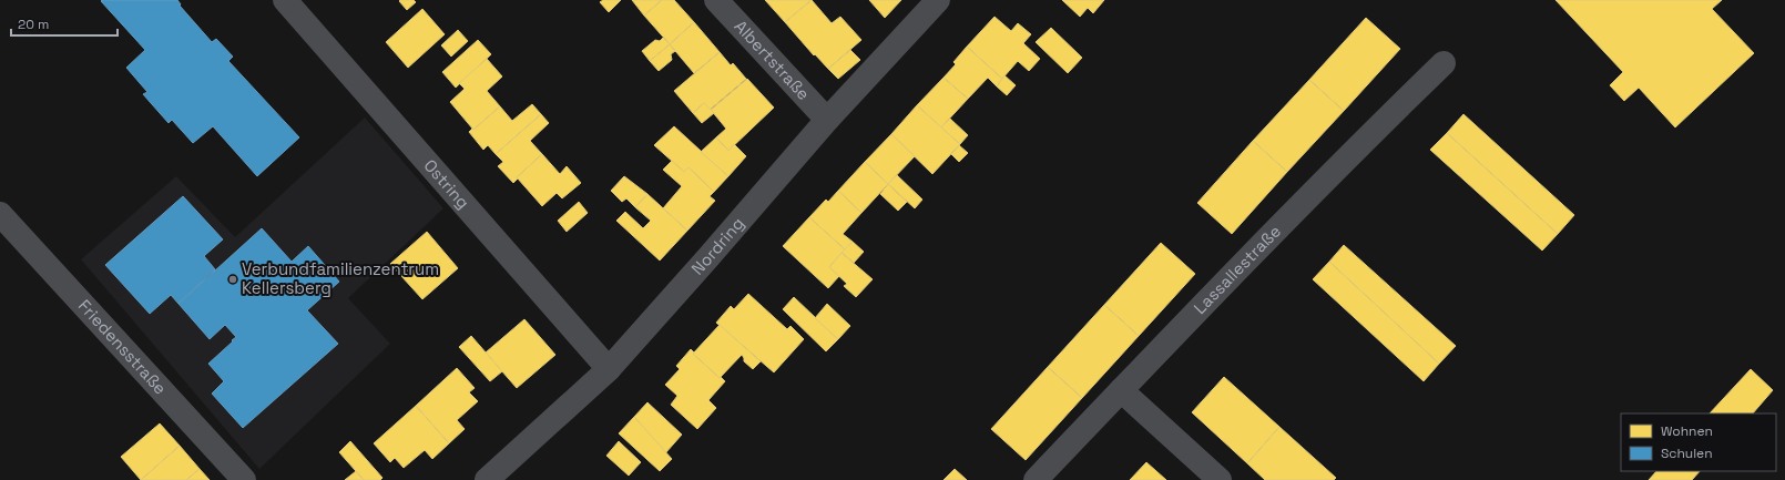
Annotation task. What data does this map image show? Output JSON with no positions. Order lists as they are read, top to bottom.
{
  "streets": {
    "street": [
      "Albertstraße",
      "Ostring",
      "Nordring",
      "Lassallestraße",
      "Friedensstraße"
    ]
  },
  "crossings": [
    ["Albertstraße", "Nordring"],
    ["Ostring", "Nordring"]
  ],
  "places": ["Verbundfamilienzentrum Kellersberg"],
  "legend": ["Wohnen", "Schulen"],
  "scale_bar": "20 m"
}
